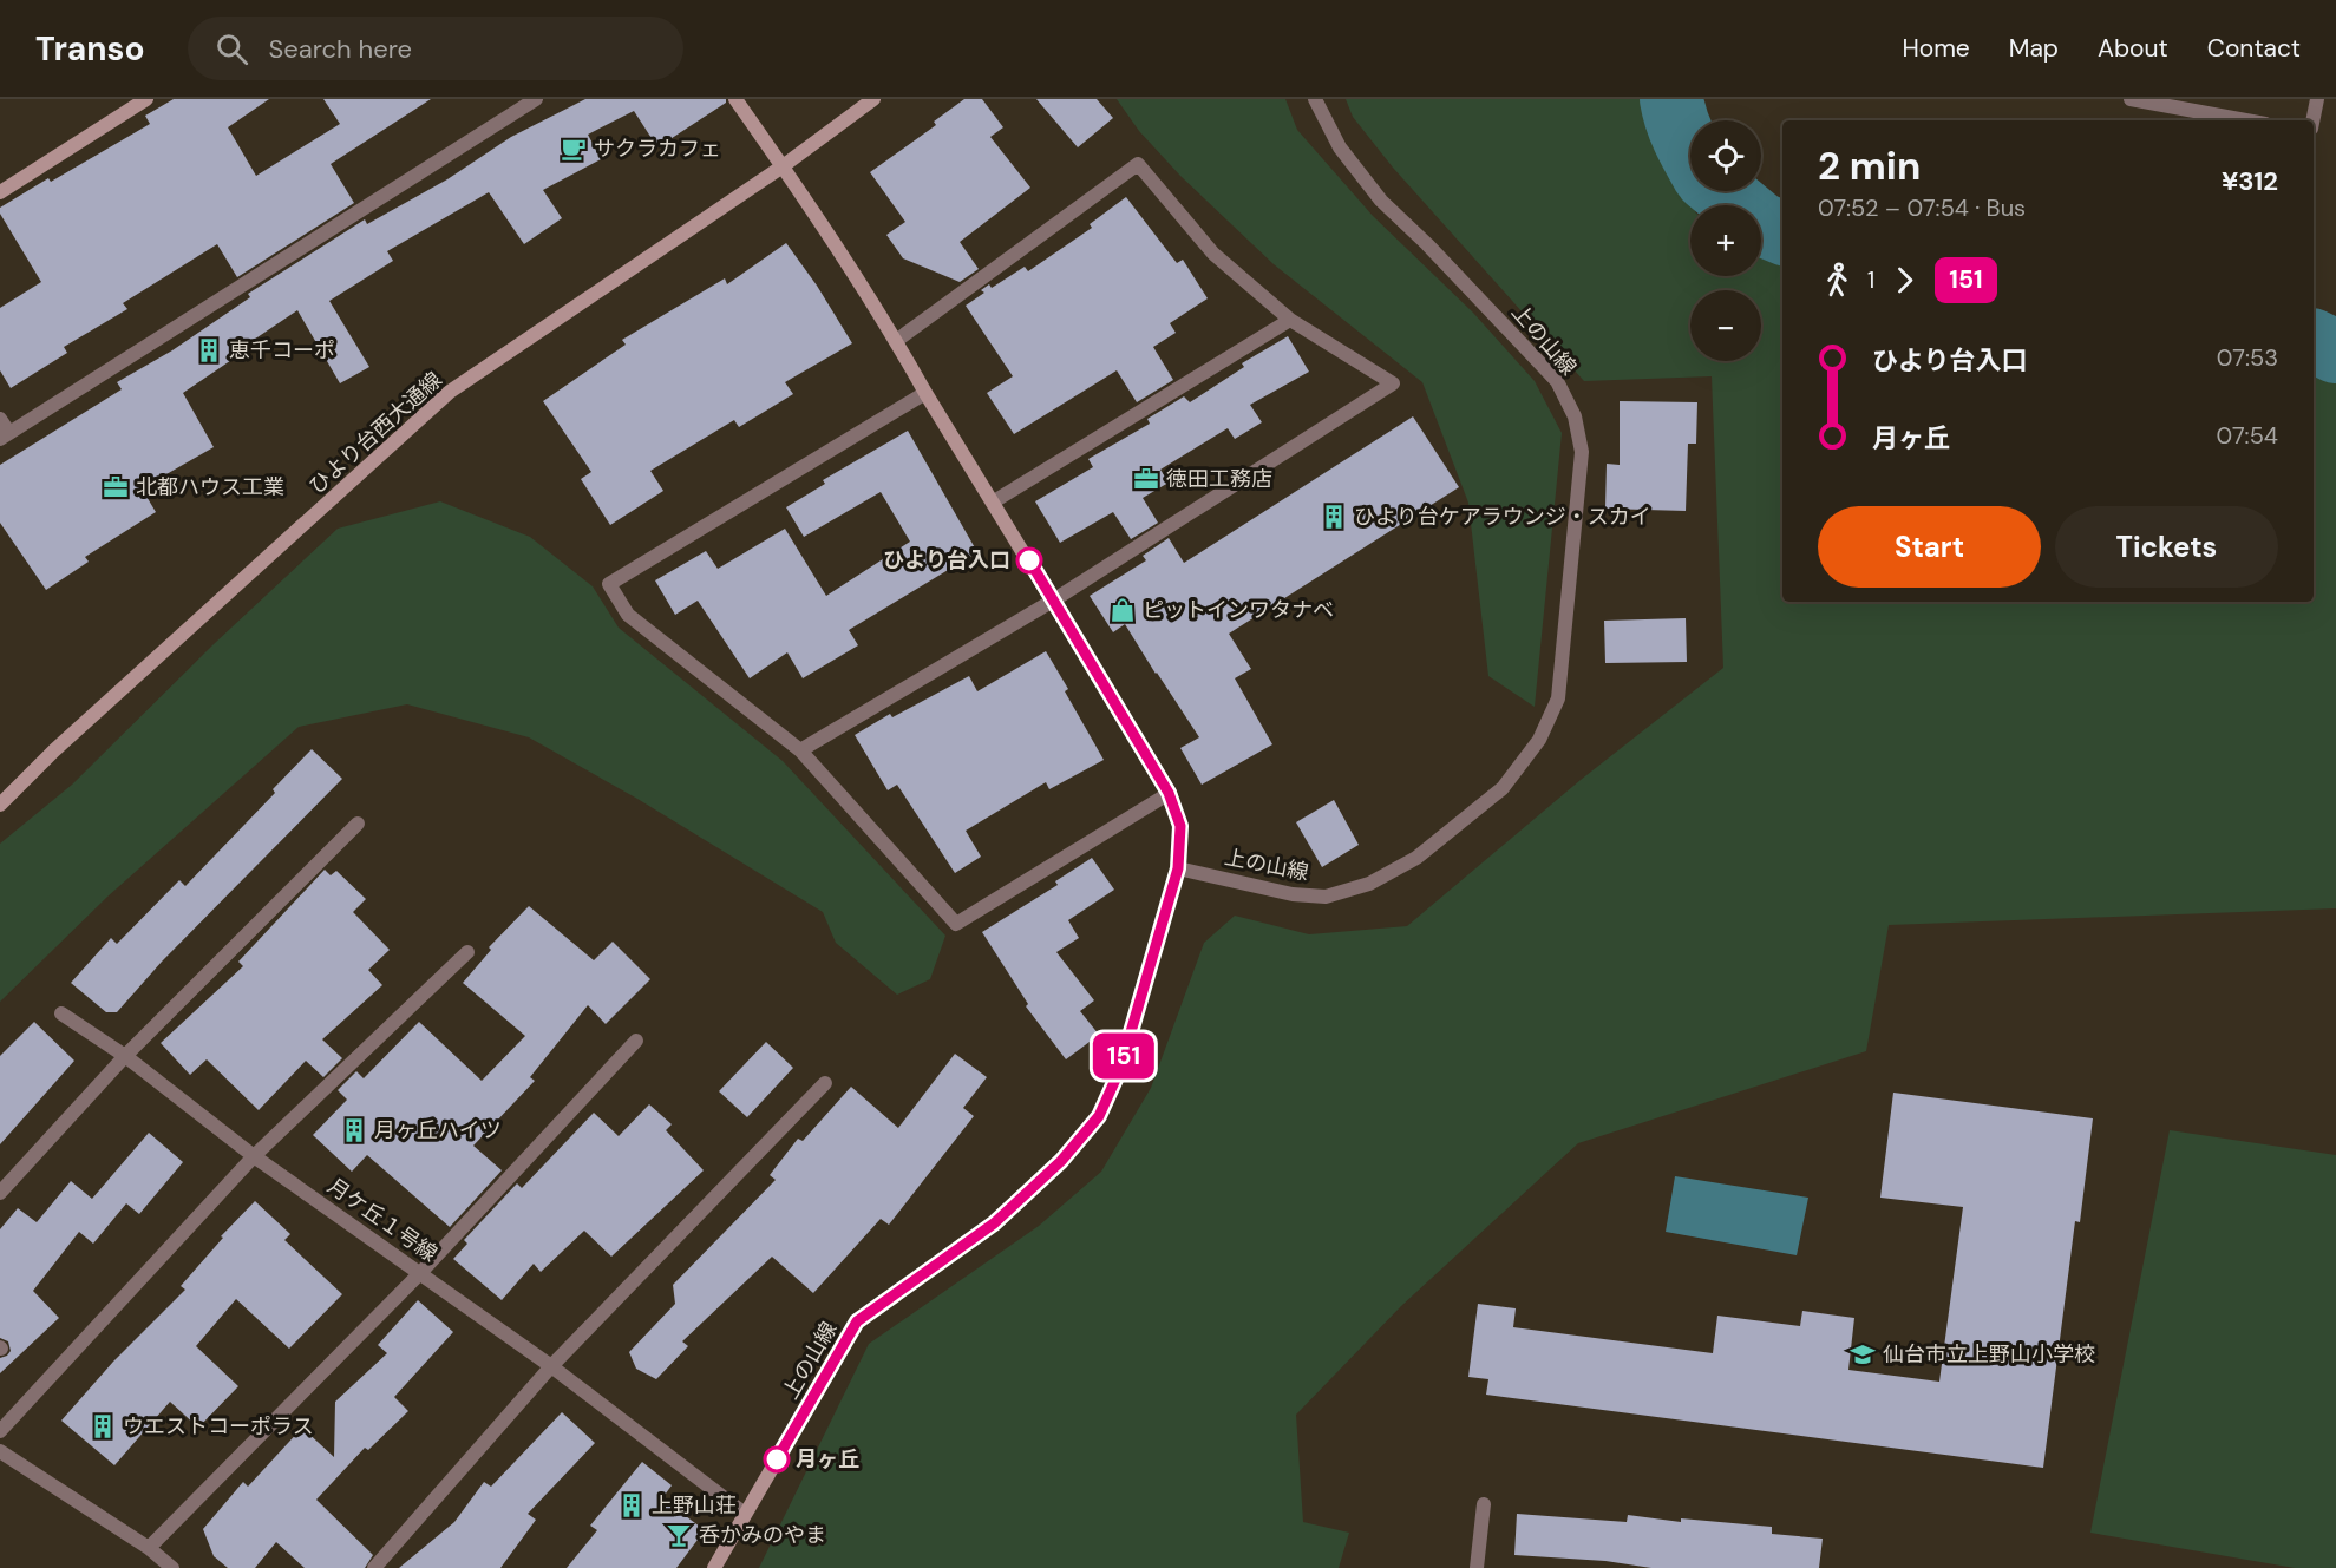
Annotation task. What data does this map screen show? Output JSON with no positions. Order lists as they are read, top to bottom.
{
  "streets": {
    "street": ["上の山線", "ひより台西大通線", "月ケ丘１号線"]
  },
  "crossings": [
    ["上の山線", "月ケ丘１号線"]
  ],
  "places": {
    "cafe": ["サクラカフェ"],
    "building": [
      "恵千コーポ",
      "ひより台ケアラウンジ・スカイ",
      "月ヶ丘ハイツ",
      "ウエストコーポラス",
      "上野山荘"
    ],
    "office": ["徳田工務店", "北都ハウス工業"],
    "other": ["ひより台入口", "月ヶ丘"],
    "shop": ["ピットインワタナベ"],
    "school or university": ["仙台市立上野山小学校"],
    "bar": ["呑かみのやま"]
  },
  "lines": ["bus line 151"],
  "page": {
    "header": "Transo",
    "search": "Search here",
    "nav": [
      "Home",
      "Map",
      "About",
      "Contact"
    ],
    "on_map": "151",
    "map_buttons": ["+", "−"],
    "heading": ["2 min", "07:52 – 07:54 · Bus", "¥312"],
    "legs": ["1", "151"],
    "list": [
      {
        "name": "ひより台入口",
        "value": "07:53"
      },
      {
        "name": "月ヶ丘",
        "value": "07:54"
      }
    ],
    "buttons": ["Start", "Tickets"]
  }
}
